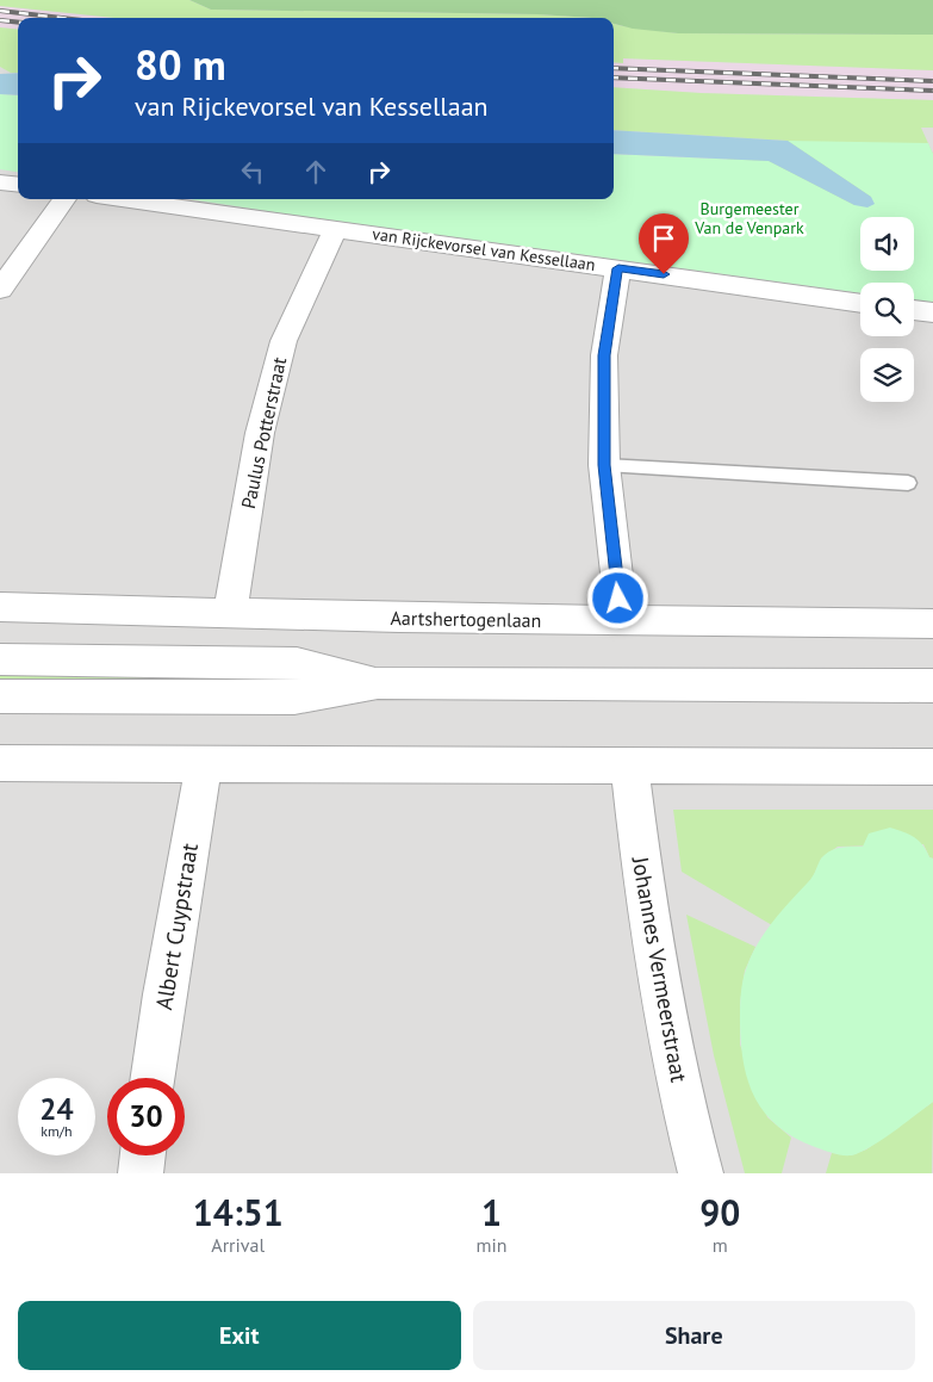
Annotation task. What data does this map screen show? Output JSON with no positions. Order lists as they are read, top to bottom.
{
  "streets": {
    "street": [
      "van Rijckevorsel van Kessellaan",
      "Paulus Potterstraat",
      "Aartshertogenlaan",
      "Albert Cuypstraat",
      "Johannes Vermeerstraat"
    ]
  },
  "crossings": [
    ["van Rijckevorsel van Kessellaan", "Paulus Potterstraat"],
    ["Paulus Potterstraat", "Aartshertogenlaan"]
  ],
  "parks": ["Burgemeester Van de Venpark"],
  "page": {
    "turn": ["80 m", "van Rijckevorsel van Kessellaan"],
    "speed": "24 km/h",
    "limit": "30",
    "eta": [
      "14:51",
      "Arrival",
      "1",
      "min",
      "90",
      "m"
    ],
    "buttons": ["Exit", "Share"]
  }
}
